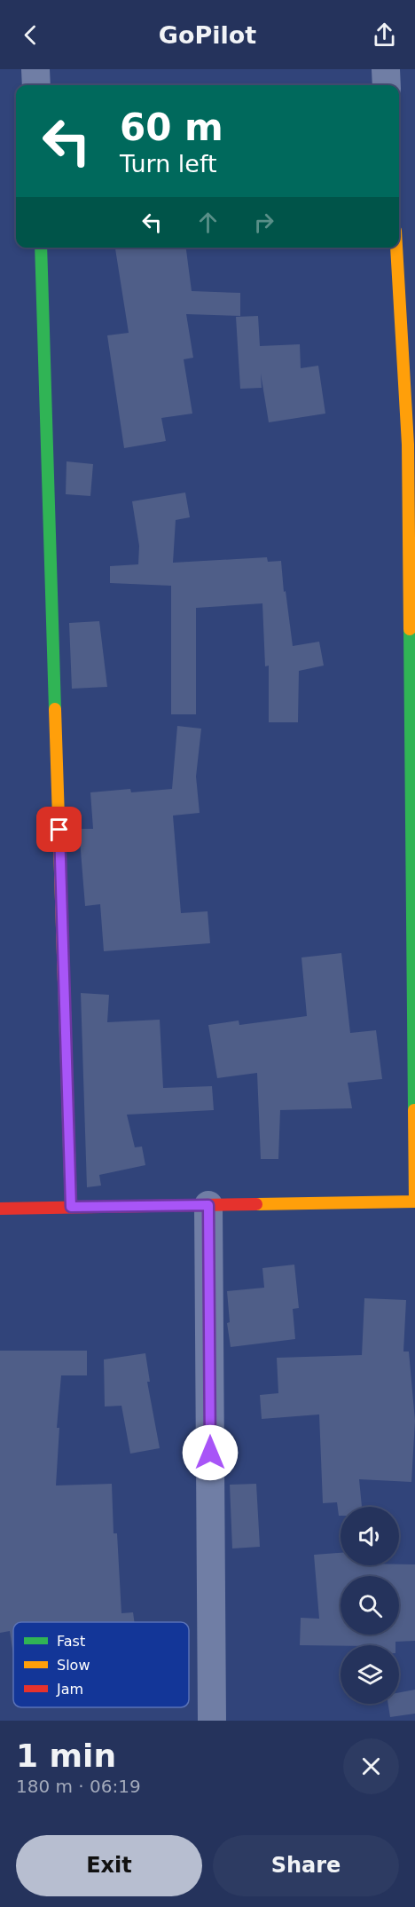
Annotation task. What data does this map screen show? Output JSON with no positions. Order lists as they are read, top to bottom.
{
  "legend": ["Fast", "Slow", "Jam"],
  "page": {
    "header": "GoPilot",
    "turn": ["60 m", "Turn left"],
    "heading": ["1 min", "180 m · 06:19"],
    "buttons": ["Exit", "Share"]
  }
}
